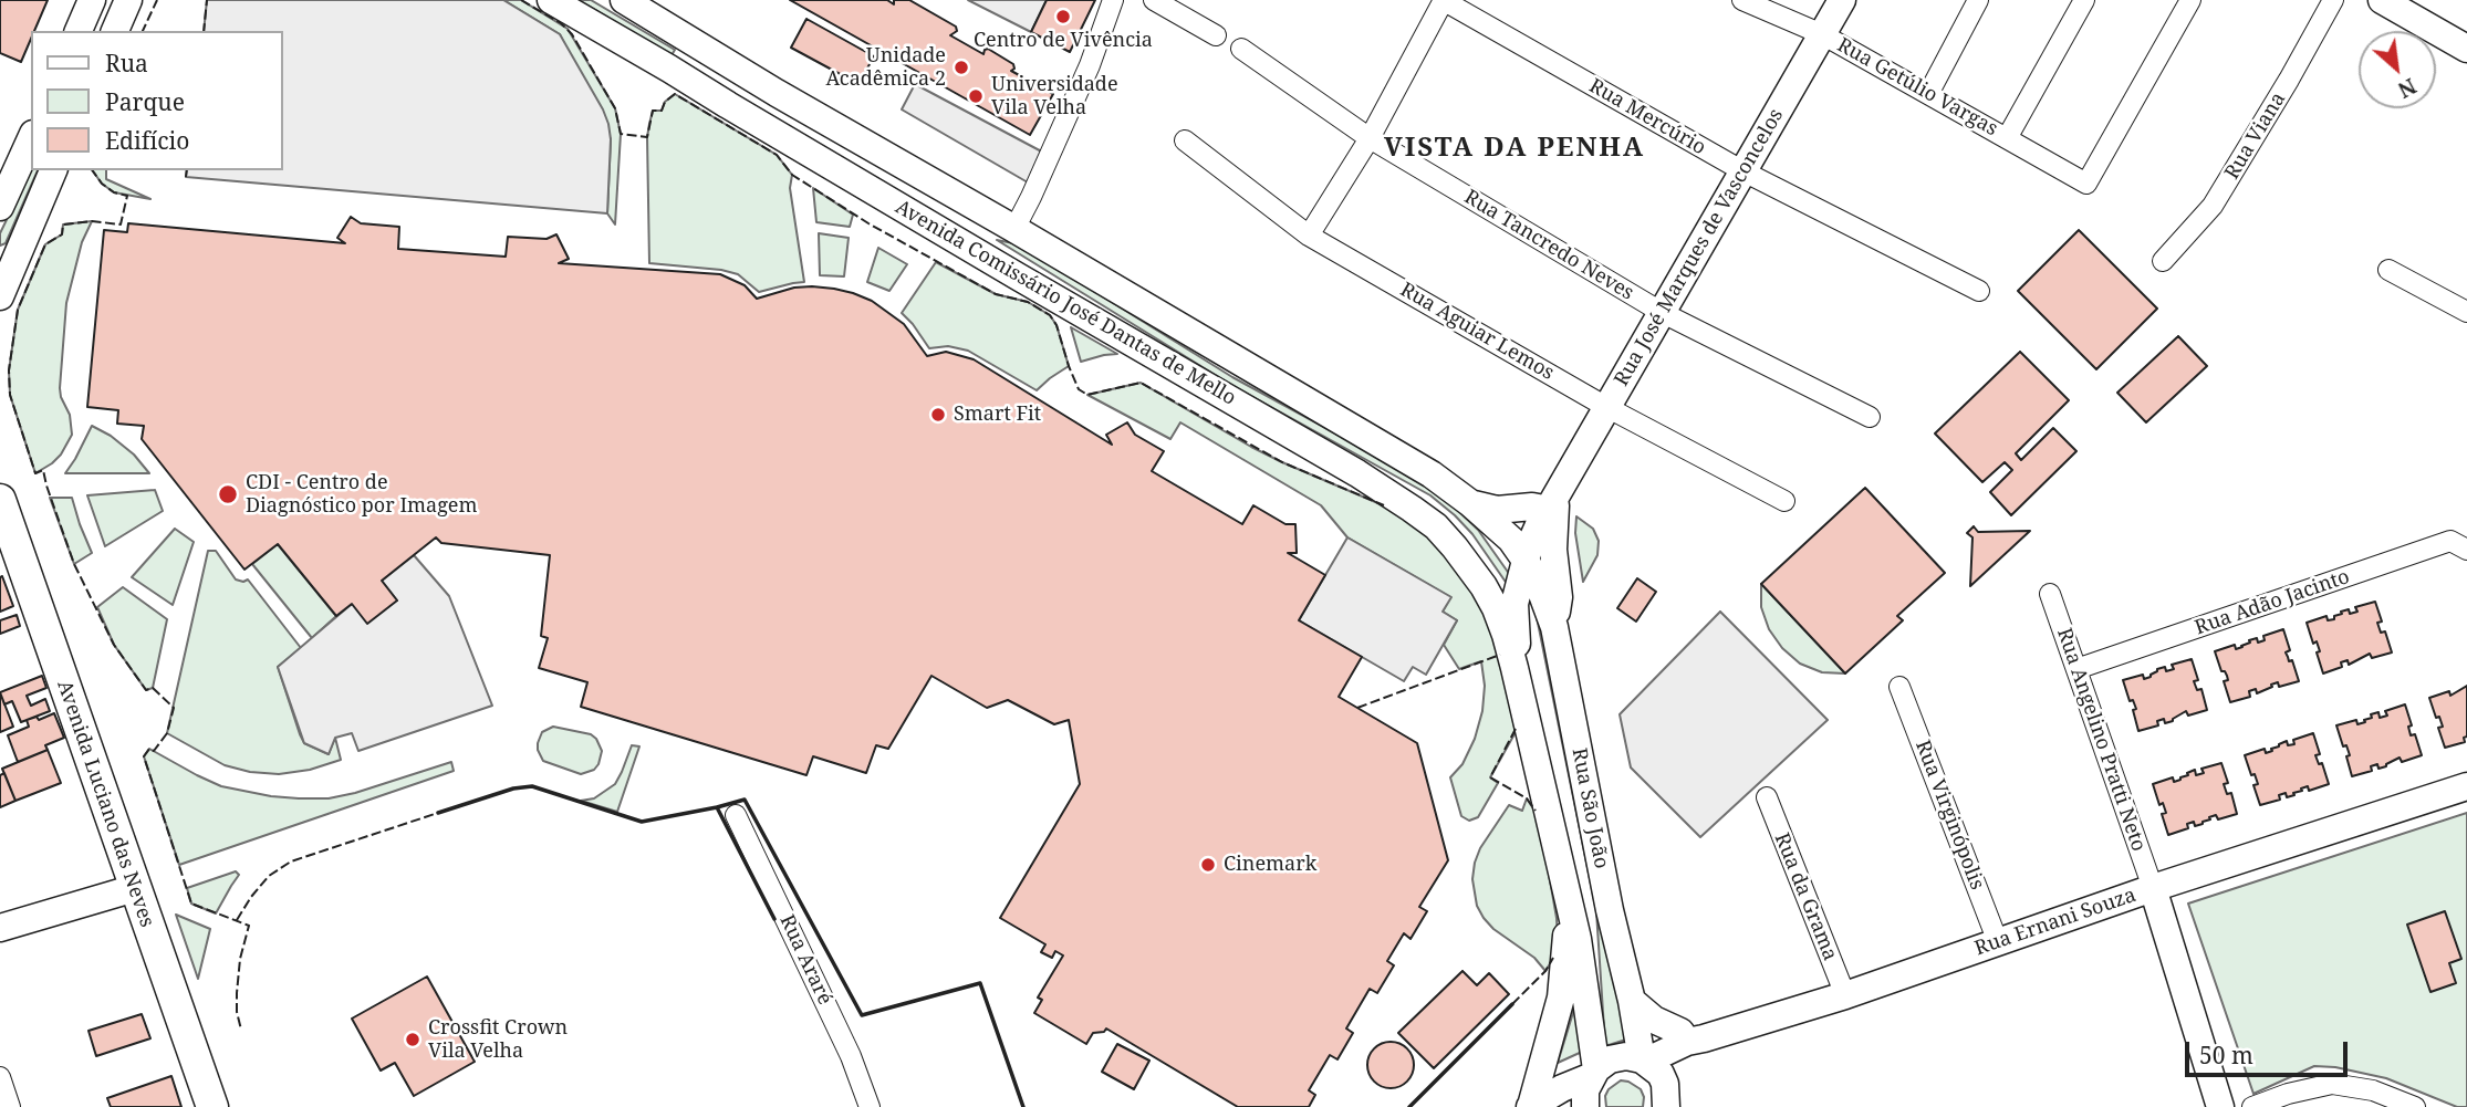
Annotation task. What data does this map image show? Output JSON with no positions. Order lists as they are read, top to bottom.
{
  "streets": {
    "main road": [
      "Rua José Marques de Vasconcelos",
      "Avenida Comissário José Dantas de Mello",
      "Rua Angelino Pratti Neto",
      "Avenida Luciano das Neves",
      "Rua São João",
      "Rua Ernani Souza"
    ],
    "street": [
      "Rua Getúlio Vargas",
      "Rua Mercúrio",
      "Rua Viana",
      "Rua Tancredo Neves",
      "Rua Aguiar Lemos",
      "Rua Adão Jacinto",
      "Rua Virginópolis",
      "Rua da Grama",
      "Rua Araré"
    ]
  },
  "crossings": [
    ["Rua Getúlio Vargas", "Rua José Marques de Vasconcelos"],
    ["Rua Mercúrio", "Rua José Marques de Vasconcelos"],
    ["Rua Tancredo Neves", "Rua José Marques de Vasconcelos"],
    ["Rua José Marques de Vasconcelos", "Avenida Comissário José Dantas de Mello"],
    ["Rua José Marques de Vasconcelos", "Rua Aguiar Lemos"],
    ["Rua José Marques de Vasconcelos", "Rua São João"],
    ["Avenida Comissário José Dantas de Mello", "Rua São João"],
    ["Rua Adão Jacinto", "Rua Angelino Pratti Neto"],
    ["Rua Angelino Pratti Neto", "Rua Ernani Souza"],
    ["Rua São João", "Rua Ernani Souza"],
    ["Rua Virginópolis", "Rua Ernani Souza"],
    ["Rua da Grama", "Rua Ernani Souza"]
  ],
  "districts": ["VISTA DA PENHA"],
  "places": [
    "Centro de Vivência",
    "Unidade Acadêmica 2",
    "Universidade Vila Velha",
    "Smart Fit",
    "CDI - Centro de Diagnóstico por Imagem",
    "Cinemark",
    "Crossfit Crown Vila Velha"
  ],
  "legend": ["Rua", "Parque", "Edifício"],
  "scale_bar": "50 m",
  "north": "bottom right"
}
